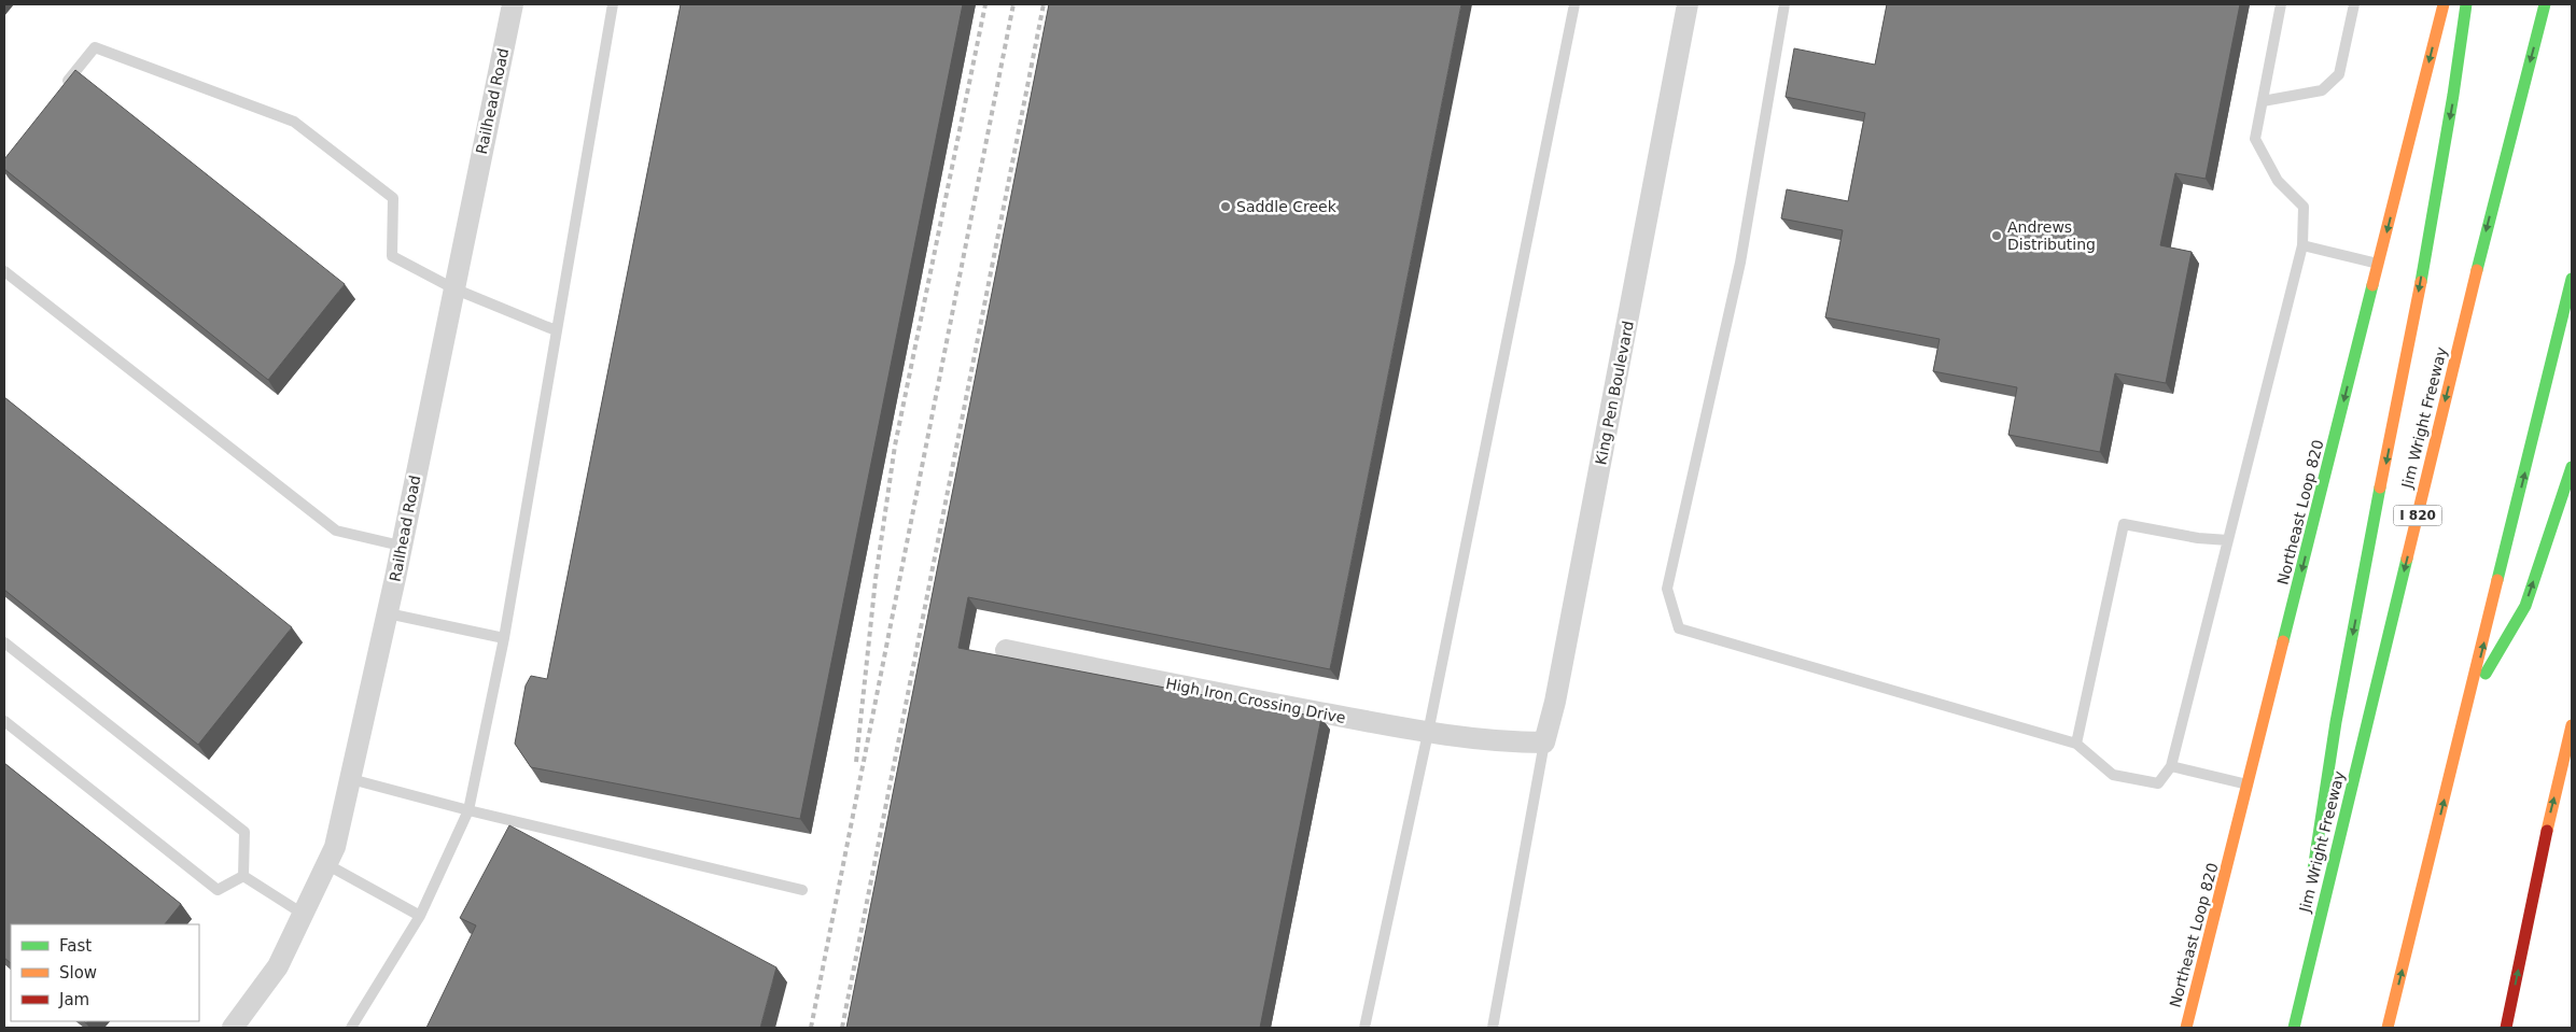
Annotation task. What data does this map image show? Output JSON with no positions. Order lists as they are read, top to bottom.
{
  "streets": {
    "main road": ["Jim Wright Freeway", "Northeast Loop 820", "I 820"],
    "street": ["Railhead Road", "King Pen Boulevard", "High Iron Crossing Drive"]
  },
  "crossings": [
    ["King Pen Boulevard", "High Iron Crossing Drive"]
  ],
  "places": ["Saddle Creek", "Andrews Distributing"],
  "legend": ["Fast", "Slow", "Jam"]
}
